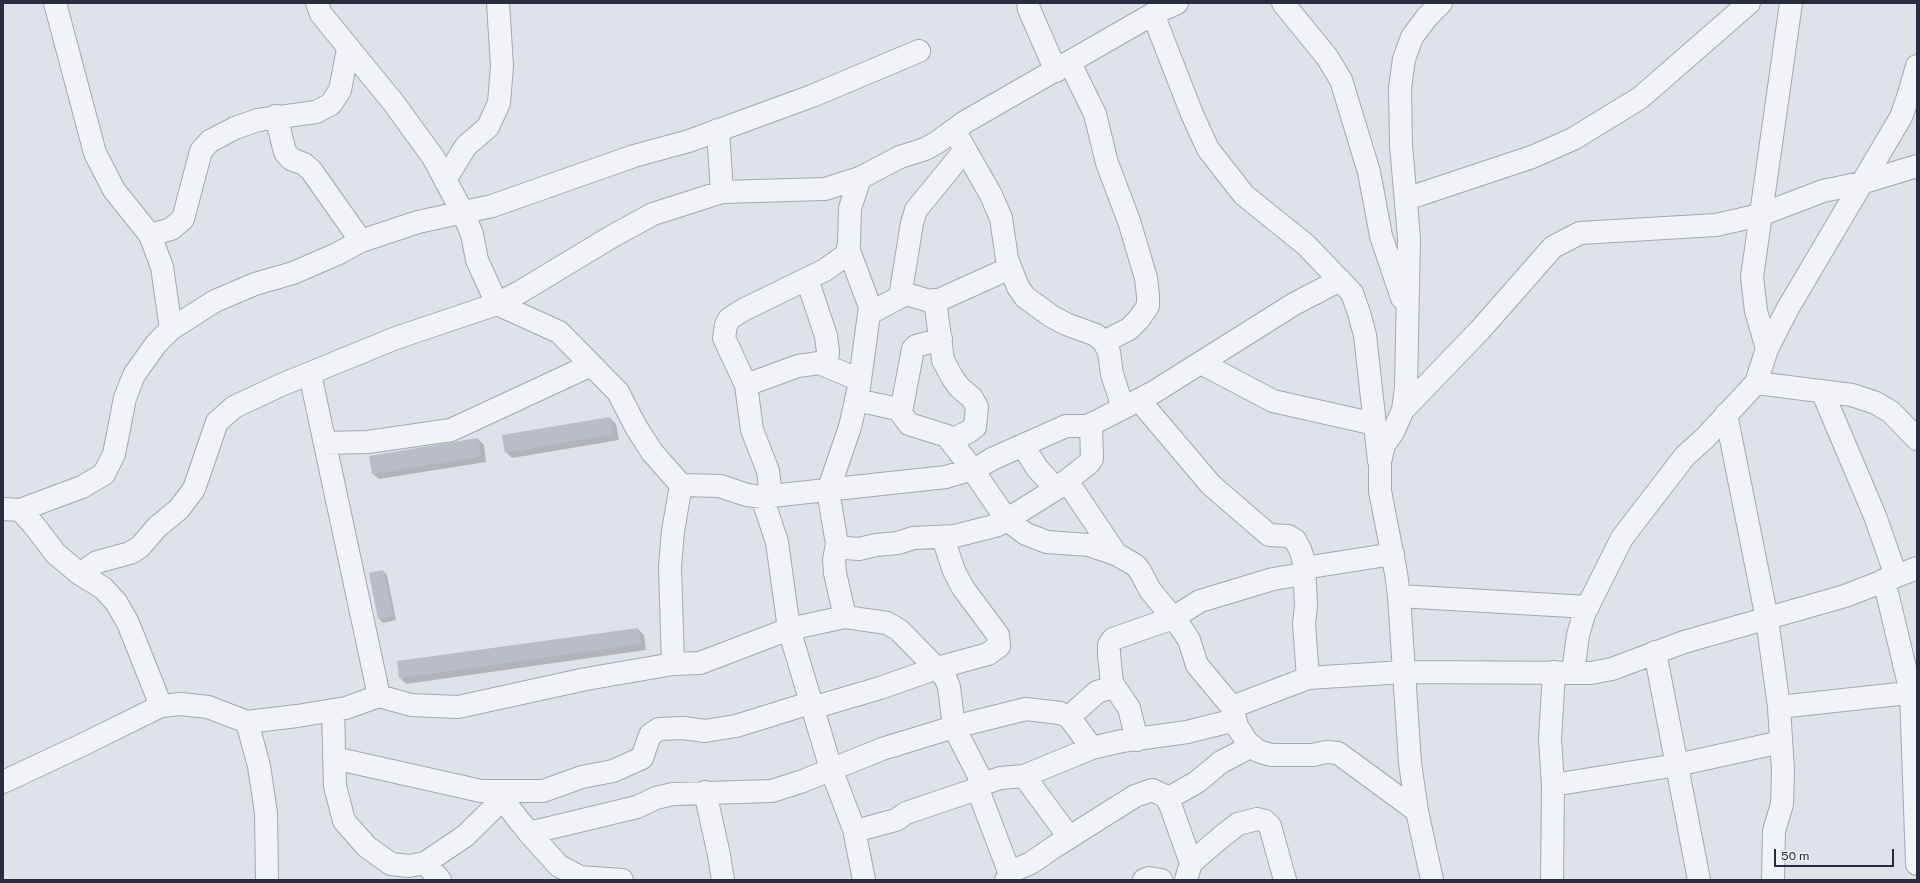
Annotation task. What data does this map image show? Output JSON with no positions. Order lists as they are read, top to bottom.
{
  "scale_bar": "50 m"
}
